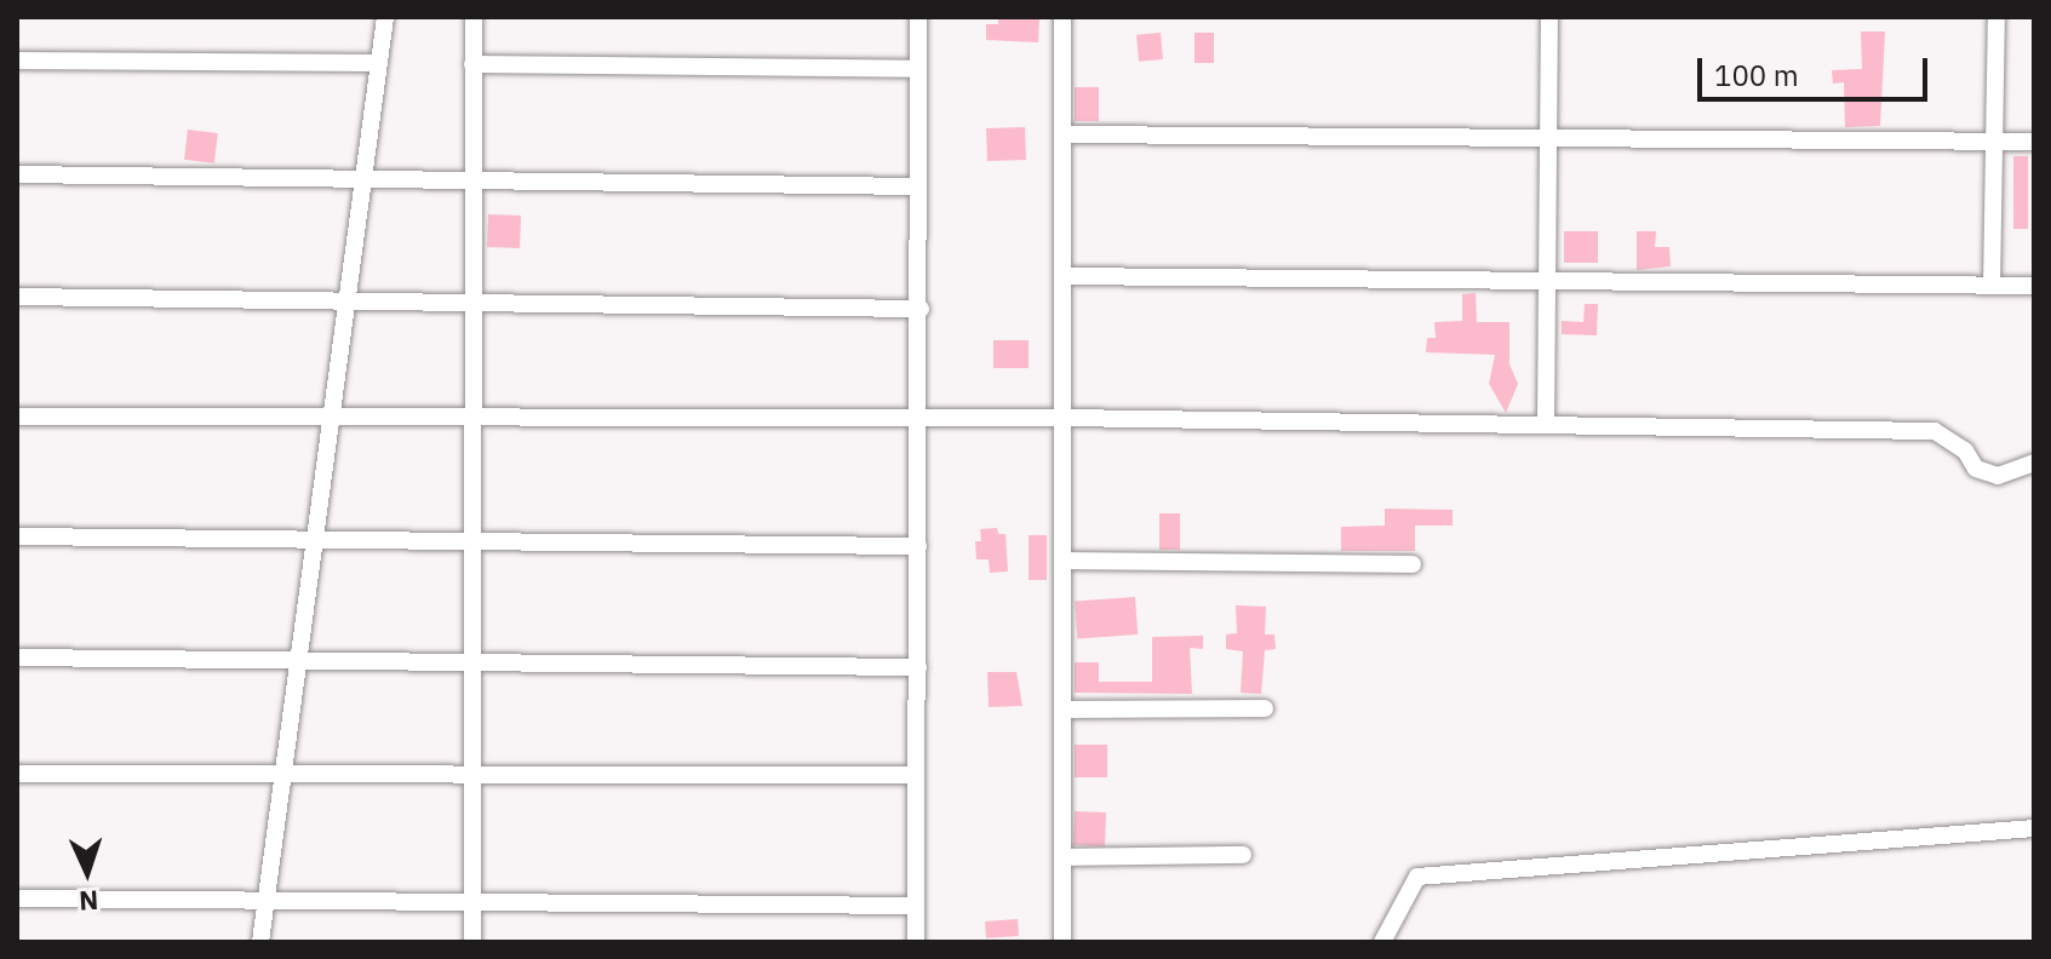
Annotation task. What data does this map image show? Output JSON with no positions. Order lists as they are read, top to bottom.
{
  "scale_bar": "100 m",
  "north": "bottom"
}
